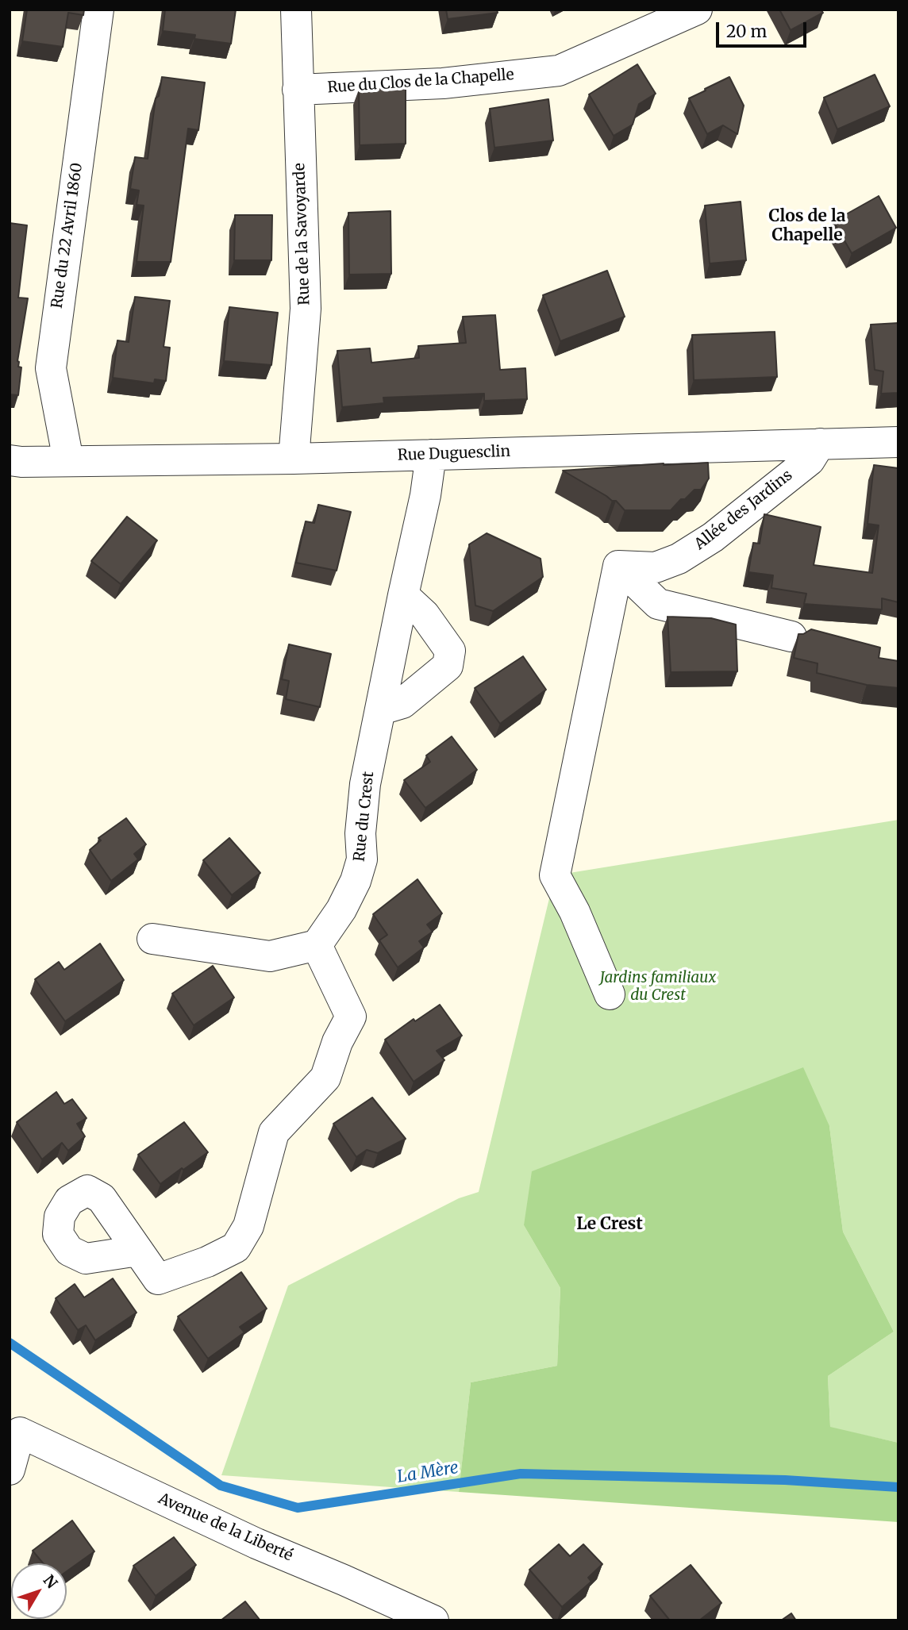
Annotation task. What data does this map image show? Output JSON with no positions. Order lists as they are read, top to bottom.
{
  "streets": {
    "street": [
      "Rue du Clos de la Chapelle",
      "Rue de la Savoyarde",
      "Rue du 22 Avril 1860",
      "Rue Duguesclin",
      "Allée des Jardins",
      "Rue du Crest",
      "Avenue de la Liberté"
    ]
  },
  "crossings": [
    ["Rue du Clos de la Chapelle", "Rue de la Savoyarde"],
    ["Rue de la Savoyarde", "Rue Duguesclin"],
    ["Rue du 22 Avril 1860", "Rue Duguesclin"],
    ["Rue Duguesclin", "Allée des Jardins"],
    ["Rue Duguesclin", "Rue du Crest"]
  ],
  "districts": ["Clos de la Chapelle", "Le Crest"],
  "water": ["La Mère"],
  "parks": ["Jardins familiaux du Crest"],
  "scale_bar": "20 m",
  "north": "top right"
}
